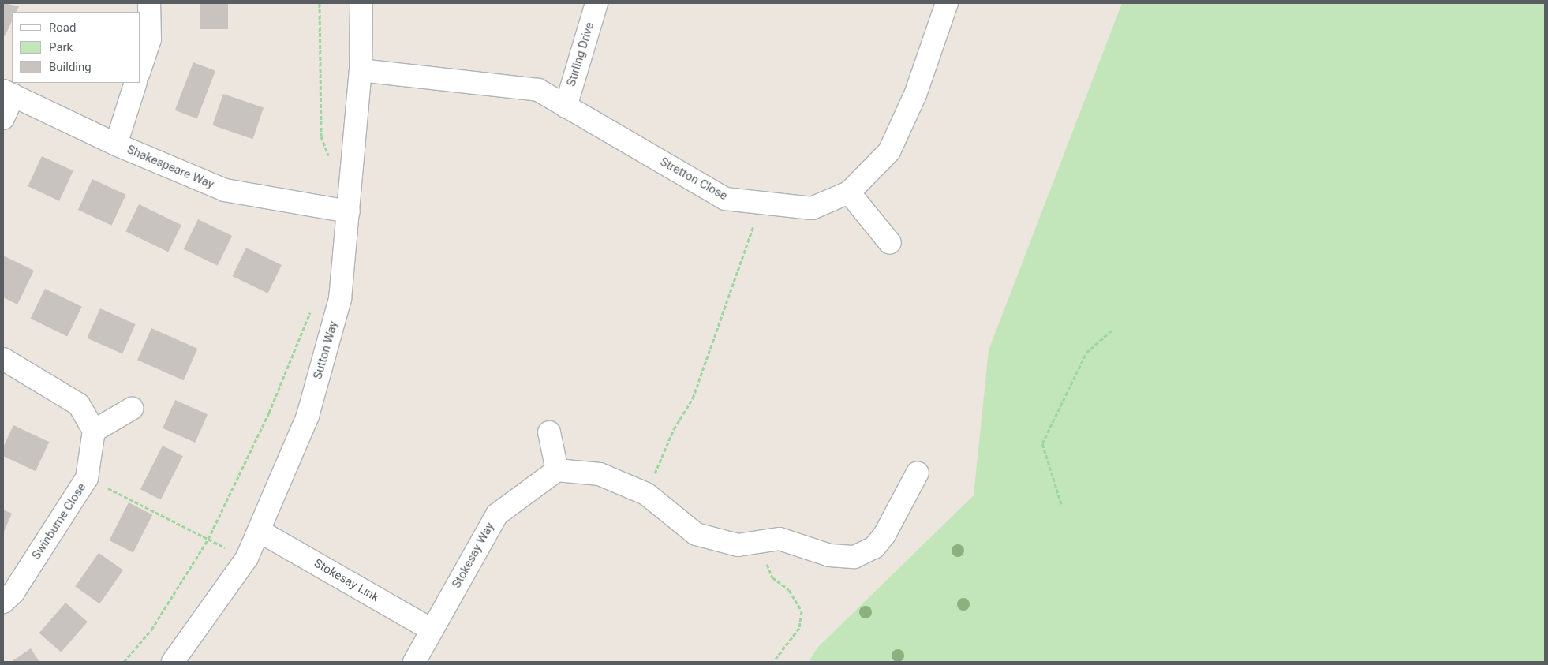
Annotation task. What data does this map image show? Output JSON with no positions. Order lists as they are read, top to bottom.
{
  "streets": {
    "street": [
      "Stirling Drive",
      "Shakespeare Way",
      "Stretton Close",
      "Sutton Way",
      "Swinburne Close",
      "Stokesay Way",
      "Stokesay Link"
    ]
  },
  "crossings": [
    ["Stirling Drive", "Stretton Close"],
    ["Shakespeare Way", "Sutton Way"],
    ["Stretton Close", "Sutton Way"],
    ["Sutton Way", "Stokesay Link"],
    ["Stokesay Way", "Stokesay Link"]
  ],
  "legend": ["Road", "Park", "Building"]
}
